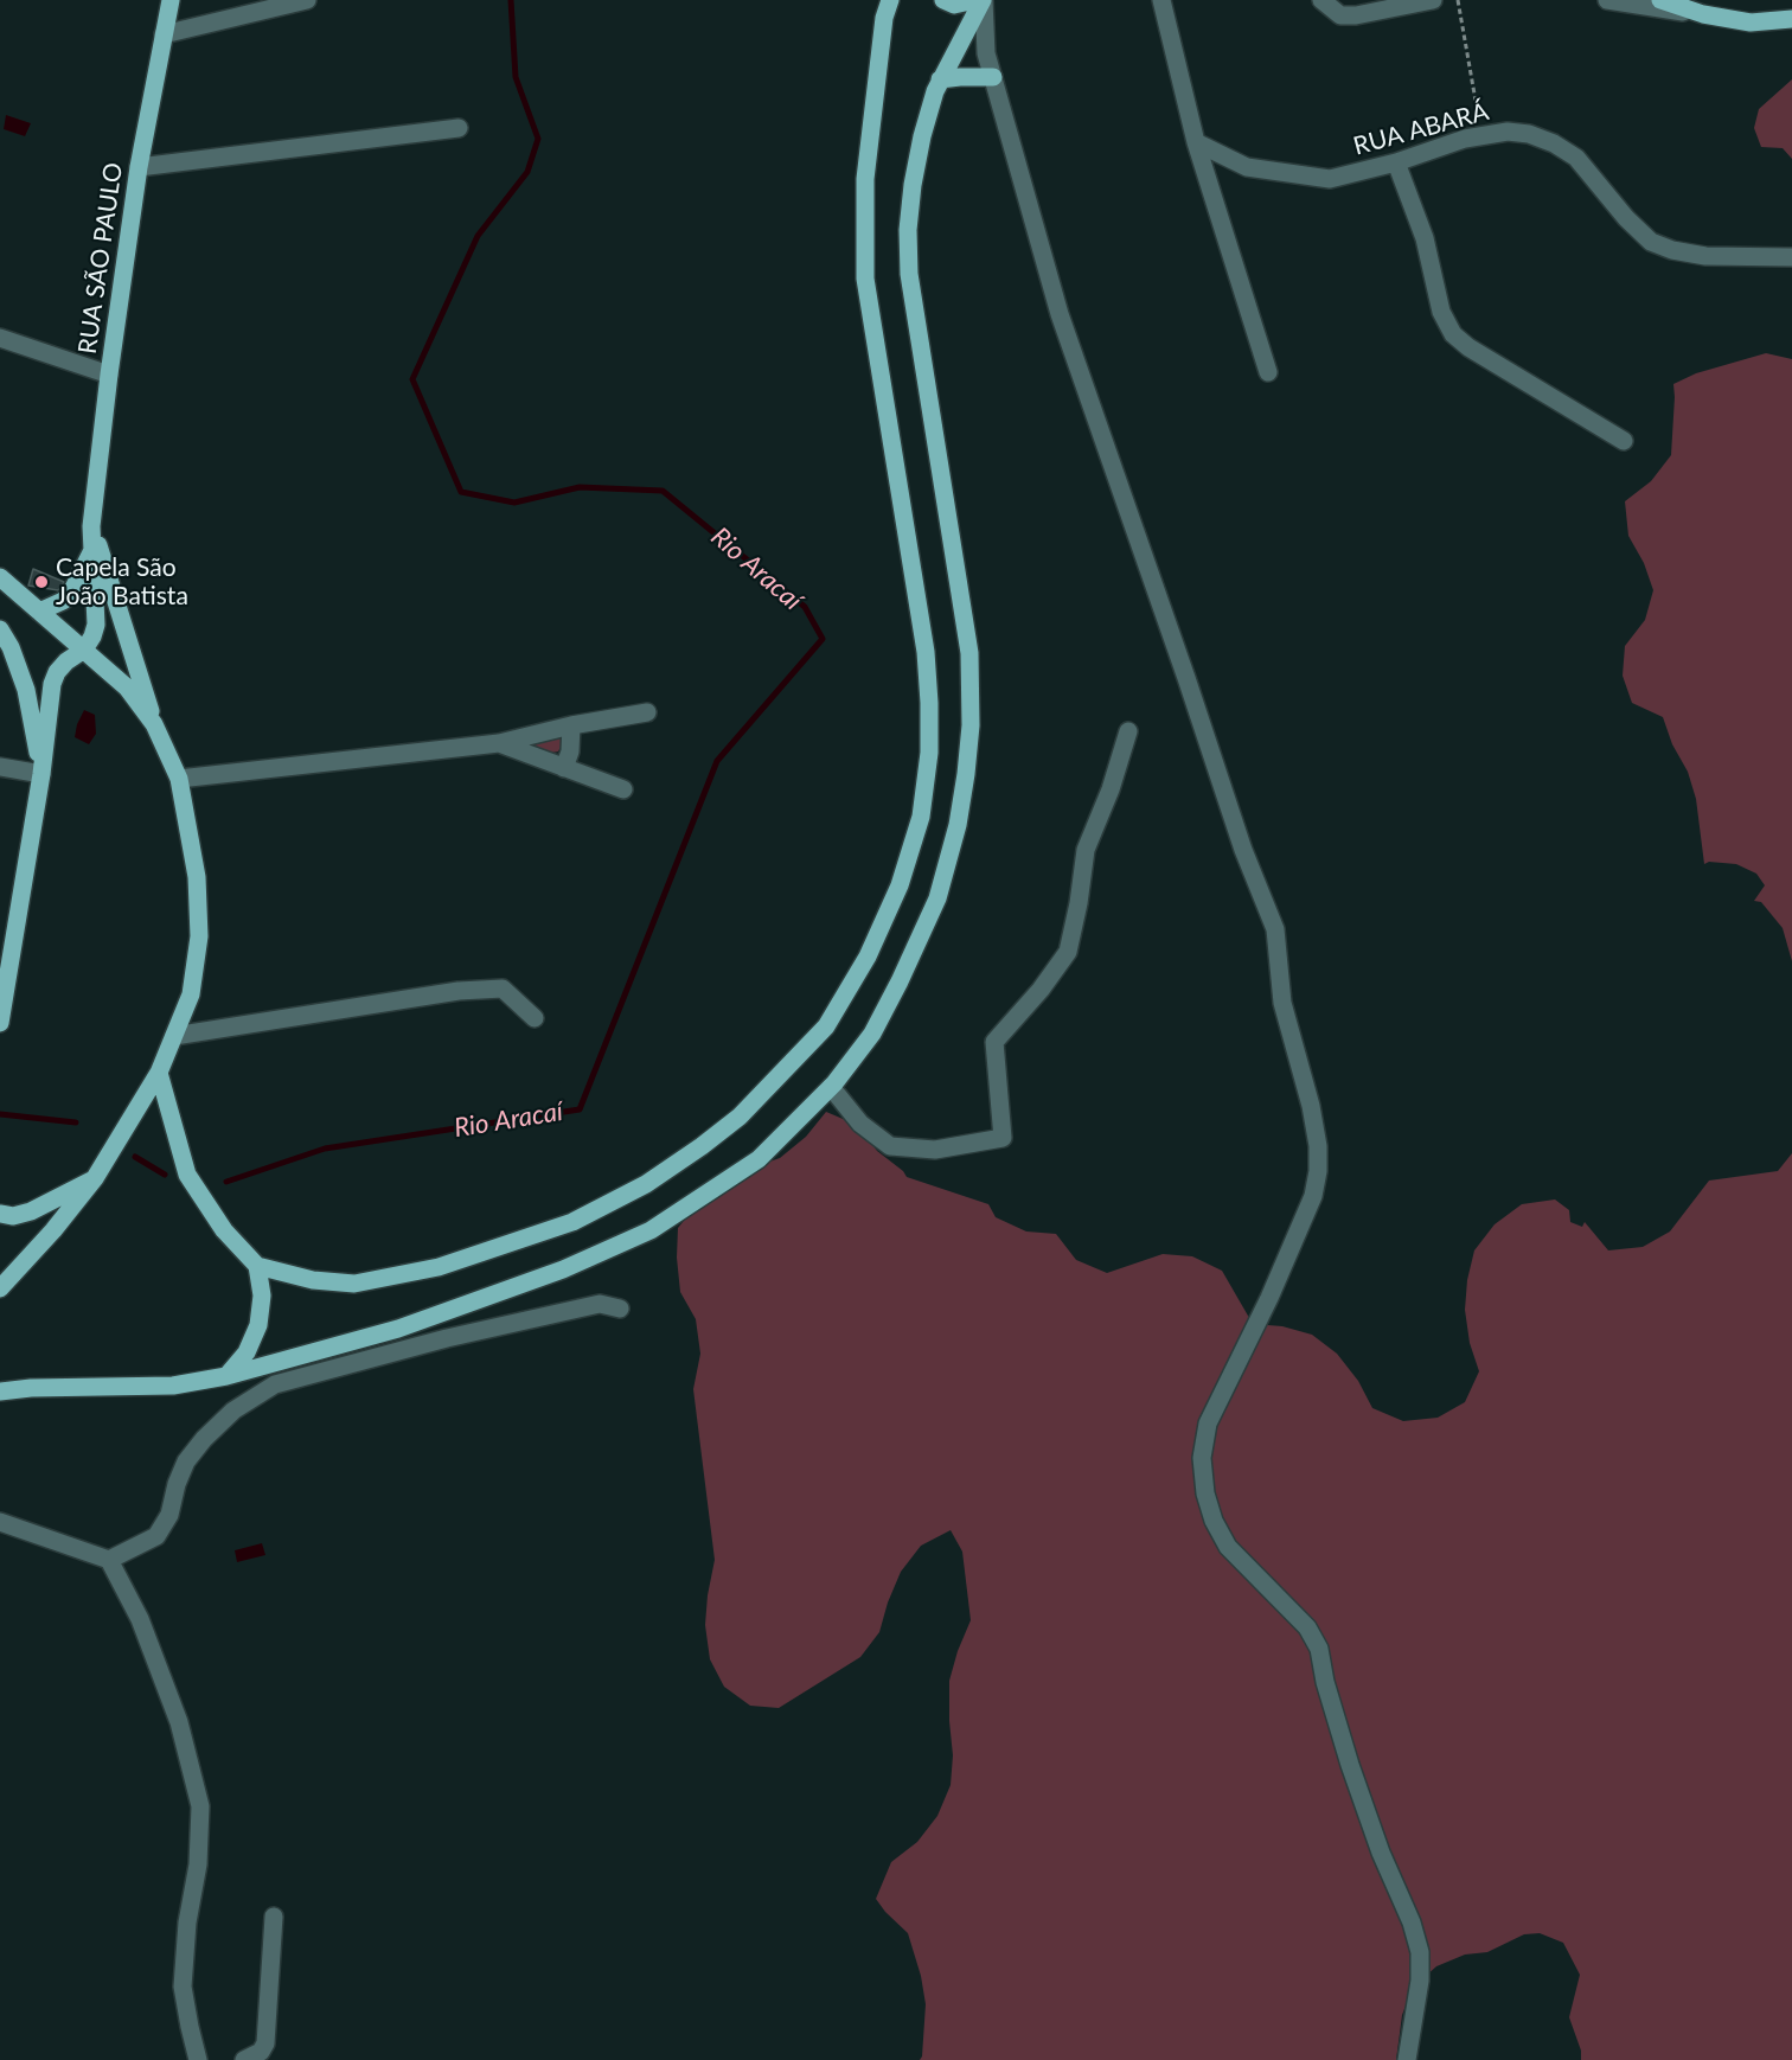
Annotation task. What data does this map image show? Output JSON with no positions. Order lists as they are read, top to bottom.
{
  "streets": {
    "main road": ["RUA SÃO PAULO"],
    "street": ["RUA ABARÁ"]
  },
  "water": ["Rio Aracaí"],
  "places": ["Capela São João Batista"]
}
